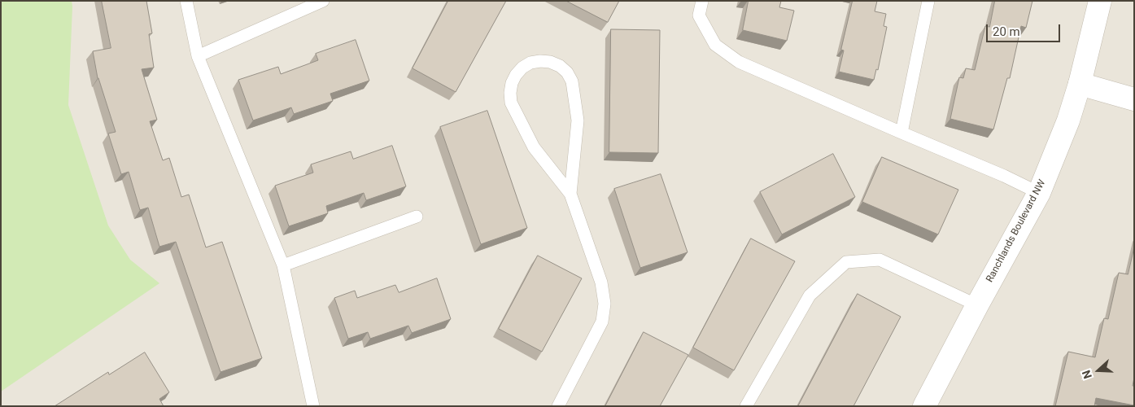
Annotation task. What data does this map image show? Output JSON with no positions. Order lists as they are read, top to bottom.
{
  "streets": {
    "street": ["Ranchlands Boulevard NW"]
  },
  "scale_bar": "20 m",
  "north": "left"
}
